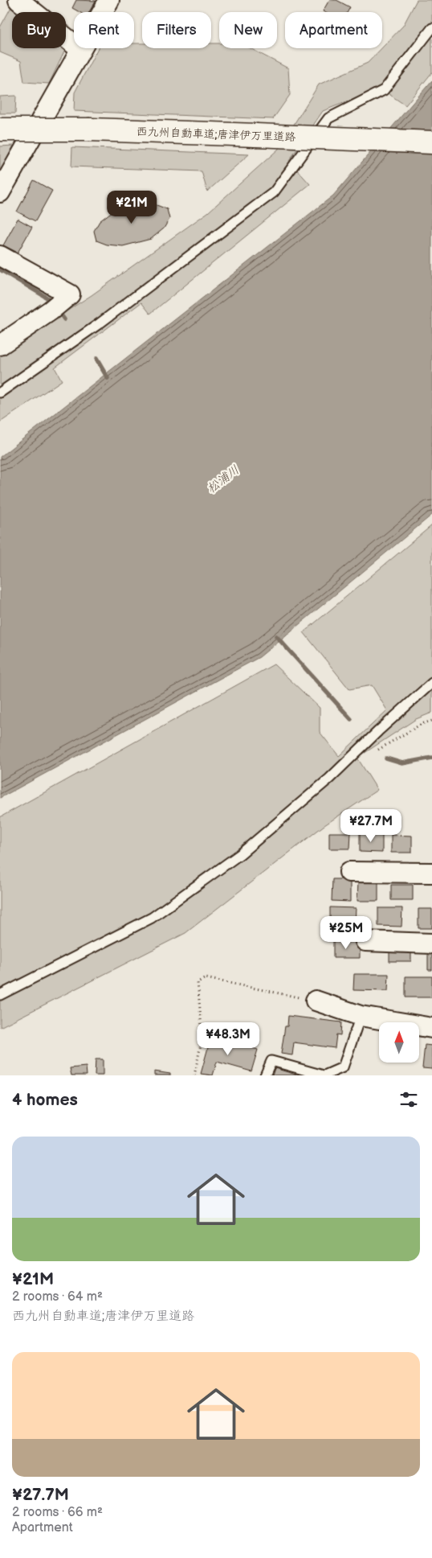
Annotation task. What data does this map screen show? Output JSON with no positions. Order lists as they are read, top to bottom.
{
  "streets": {
    "highway": ["西九州自動車道;唐津伊万里道路"]
  },
  "water": ["松浦川"],
  "north": "top",
  "page": {
    "chip": [
      "Buy",
      "Rent",
      "Filters",
      "New",
      "Apartment"
    ],
    "price": [
      "¥21M",
      "¥27.7M",
      "¥25M",
      "¥48.3M"
    ],
    "heading": "4 homes",
    "list": [
      {
        "name": "¥21M",
        "note": "2 rooms · 64 m² · 西九州自動車道;唐津伊万里道路"
      },
      {
        "name": "¥27.7M",
        "note": "2 rooms · 66 m² · Apartment"
      }
    ]
  }
}
